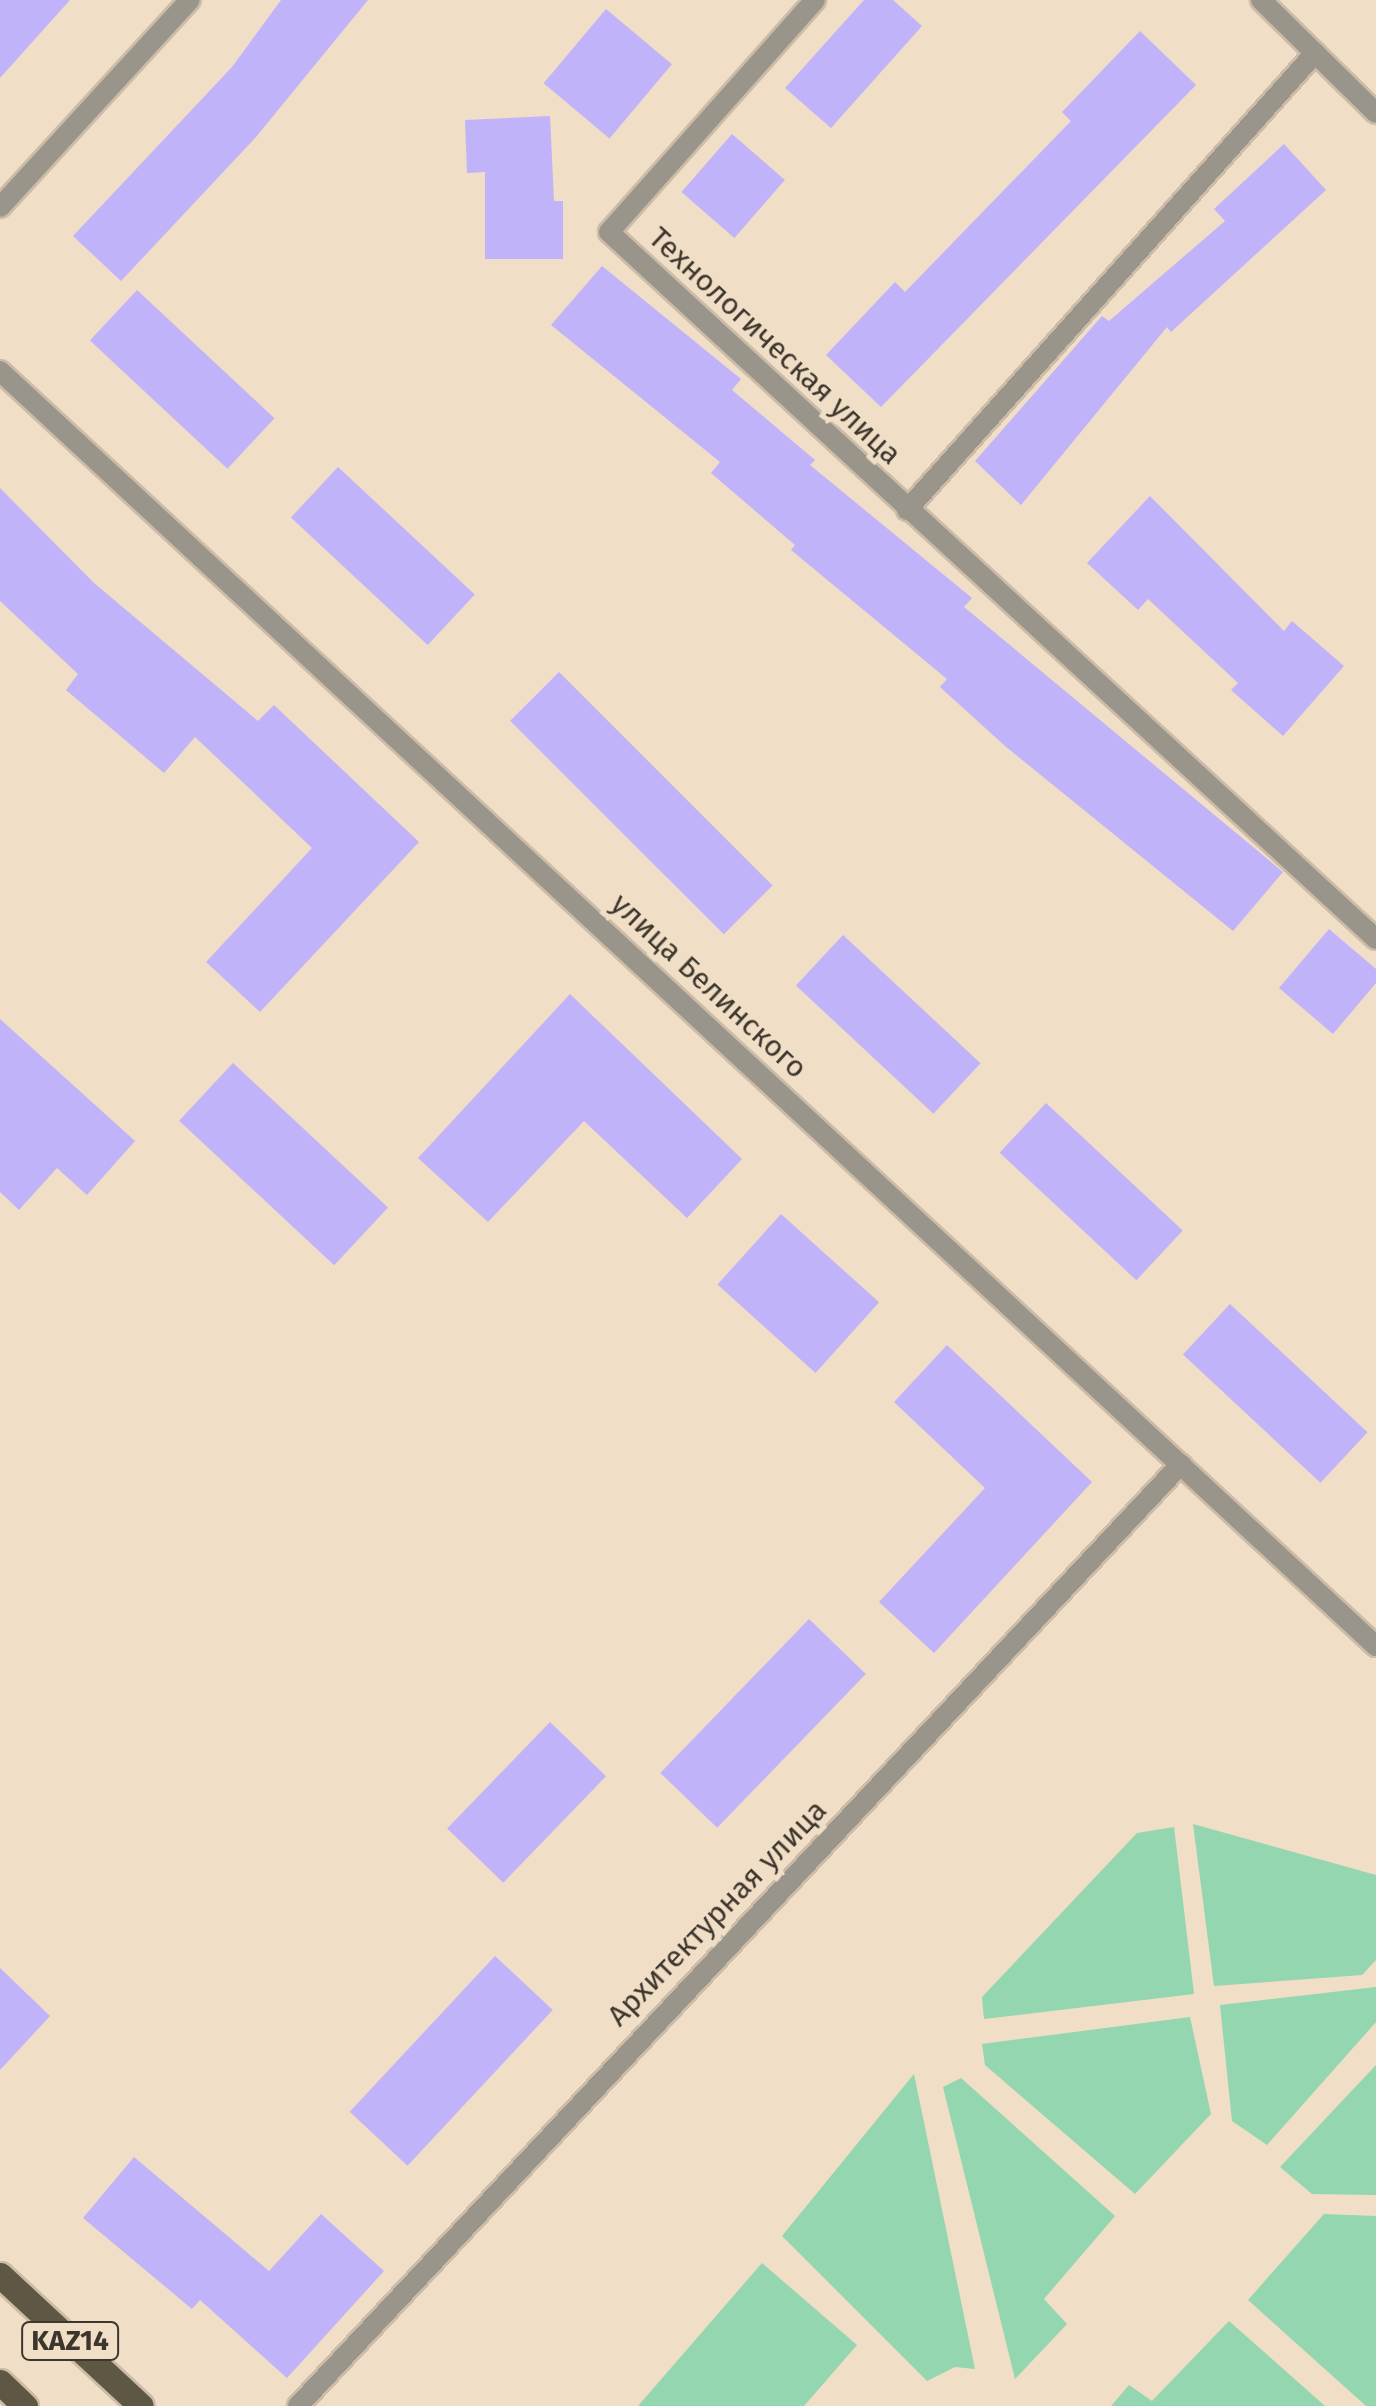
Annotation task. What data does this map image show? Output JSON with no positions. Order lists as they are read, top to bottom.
{
  "streets": {
    "main road": ["KAZ14"],
    "street": ["Технологическая улица", "улица Белинского", "Архитектурная улица"]
  },
  "crossings": [
    ["улица Белинского", "Архитектурная улица"]
  ]
}
